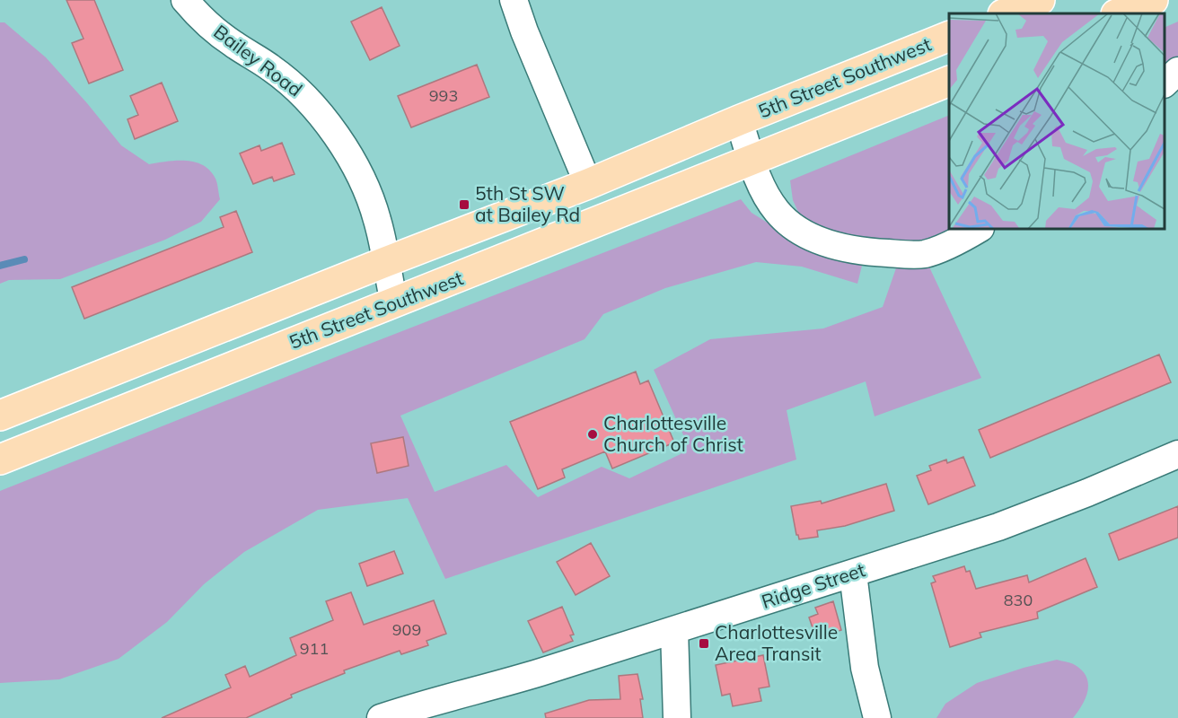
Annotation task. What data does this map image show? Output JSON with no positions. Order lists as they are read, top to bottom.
{
  "streets": {
    "main road": ["5th Street Southwest"],
    "street": ["Bailey Road", "Ridge Street"]
  },
  "crossings": [
    ["Bailey Road", "5th Street Southwest"]
  ],
  "places": {
    "transit": ["5th St SW at Bailey Rd", "Charlottesville Area Transit"],
    "other": ["Charlottesville Church of Christ"]
  },
  "house_numbers": [
    "993",
    "830",
    "909",
    "911"
  ]
}
